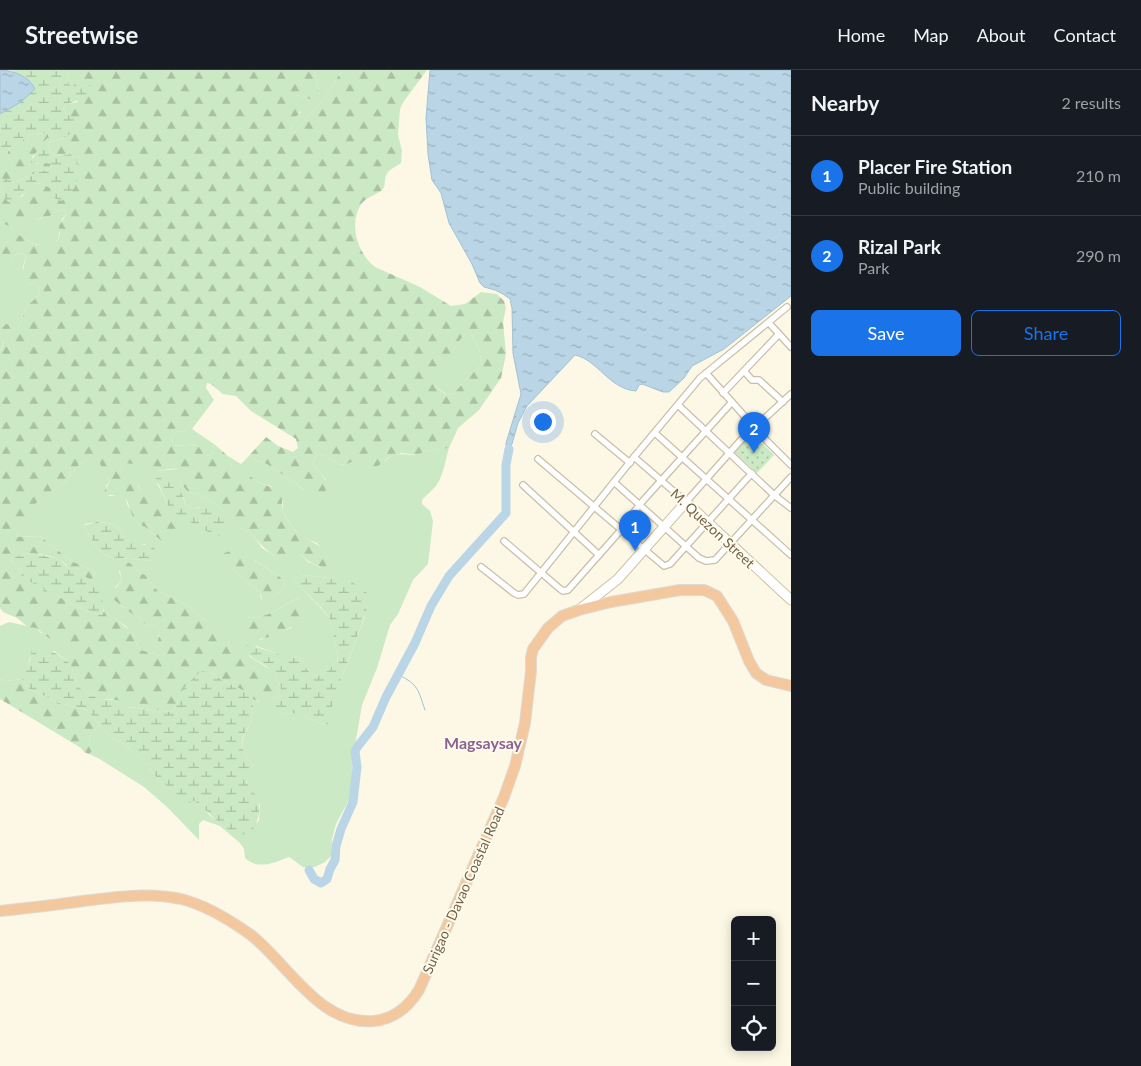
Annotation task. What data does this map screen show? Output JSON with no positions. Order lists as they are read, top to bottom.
{
  "streets": {
    "highway": ["Surigao - Davao Coastal Road"],
    "street": ["M. Quezon Street"]
  },
  "districts": ["Magsaysay"],
  "page": {
    "header": "Streetwise",
    "nav": [
      "Home",
      "Map",
      "About",
      "Contact"
    ],
    "heading": ["Nearby", "2 results"],
    "list": [
      {
        "mark": "1",
        "name": "Placer Fire Station",
        "note": "Public building",
        "value": "210 m"
      },
      {
        "mark": "2",
        "name": "Rizal Park",
        "note": "Park",
        "value": "290 m"
      }
    ],
    "buttons": ["Save", "Share"],
    "pins": ["2", "1"],
    "map_buttons": ["+", "−"]
  }
}
